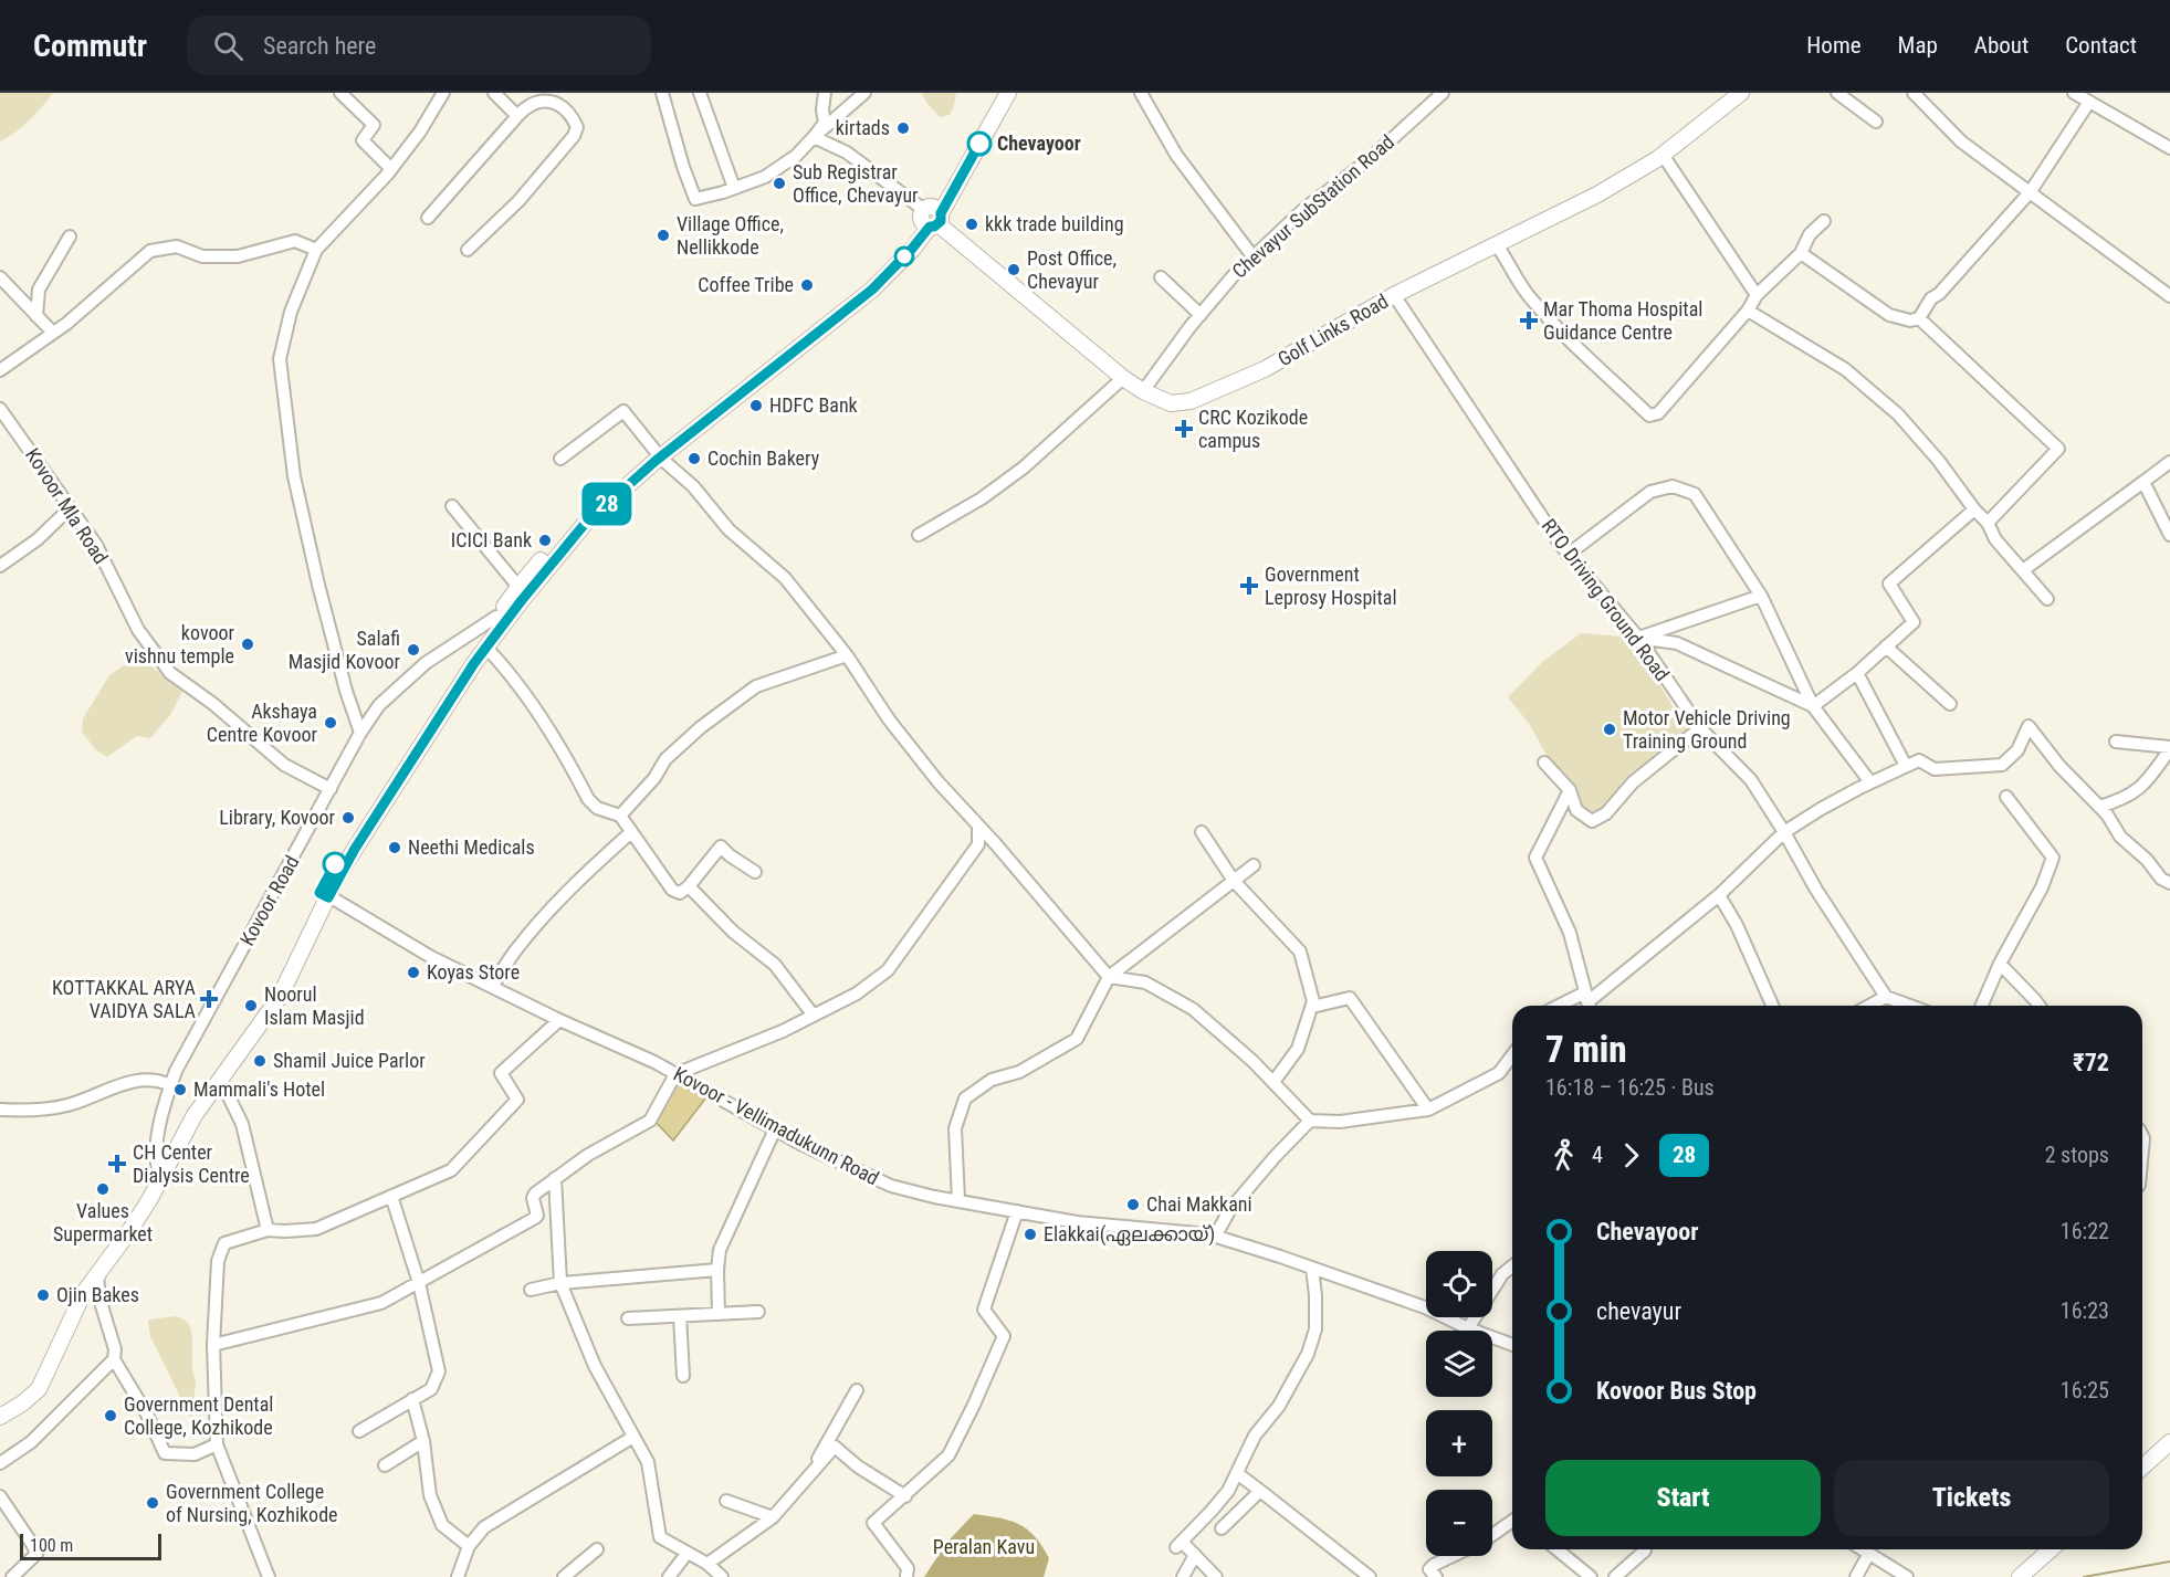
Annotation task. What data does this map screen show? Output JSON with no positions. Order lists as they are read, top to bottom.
{
  "streets": {
    "main road": ["Golf Links Road"],
    "street": [
      "Chevayur SubStation Road",
      "Kovoor Mla Road",
      "RTO Driving Ground Road",
      "Kovoor Road",
      "Kovoor - Vellimadukunn Road"
    ]
  },
  "crossings": [
    ["Chevayur SubStation Road", "Golf Links Road"],
    ["Golf Links Road", "RTO Driving Ground Road"],
    ["Kovoor Mla Road", "Kovoor Road"]
  ],
  "parks": ["Peralan Kavu"],
  "places": {
    "other": [
      "kirtads",
      "Chevayoor",
      "Sub Registrar Office, Chevayur",
      "kkk trade building",
      "Village Office, Nellikkode",
      "Post Office, Chevayur",
      "Coffee Tribe",
      "HDFC Bank",
      "Cochin Bakery",
      "ICICI Bank",
      "kovoor vishnu temple",
      "Salafi Masjid Kovoor",
      "Akshaya Centre Kovoor",
      "Motor Vehicle Driving Training Ground",
      "Library, Kovoor",
      "Neethi Medicals",
      "Koyas Store",
      "Noorul Islam Masjid",
      "Shamil Juice Parlor",
      "Mammali's Hotel",
      "Values Supermarket",
      "Chai Makkani",
      "Elakkai(ഏലക്കായ്)",
      "Ojin Bakes",
      "Government Dental College, Kozhikode",
      "Government College of Nursing, Kozhikode"
    ],
    "health": [
      "Mar Thoma Hospital Guidance Centre",
      "CRC Kozikode campus",
      "Government Leprosy Hospital",
      "KOTTAKKAL ARYA VAIDYA SALA",
      "CH Center Dialysis Centre"
    ]
  },
  "lines": ["bus line 28"],
  "scale_bar": "100 m",
  "page": {
    "header": "Commutr",
    "search": "Search here",
    "nav": [
      "Home",
      "Map",
      "About",
      "Contact"
    ],
    "on_map": "28",
    "heading": ["7 min", "16:18 – 16:25 · Bus", "₹72"],
    "legs": ["4", "28", "2 stops"],
    "list": [
      {
        "name": "Chevayoor",
        "value": "16:22"
      },
      {
        "name": "chevayur",
        "value": "16:23"
      },
      {
        "name": "Kovoor Bus Stop",
        "value": "16:25"
      }
    ],
    "map_buttons": ["+", "−"],
    "buttons": ["Start", "Tickets"],
    "scale": "100 m"
  }
}
